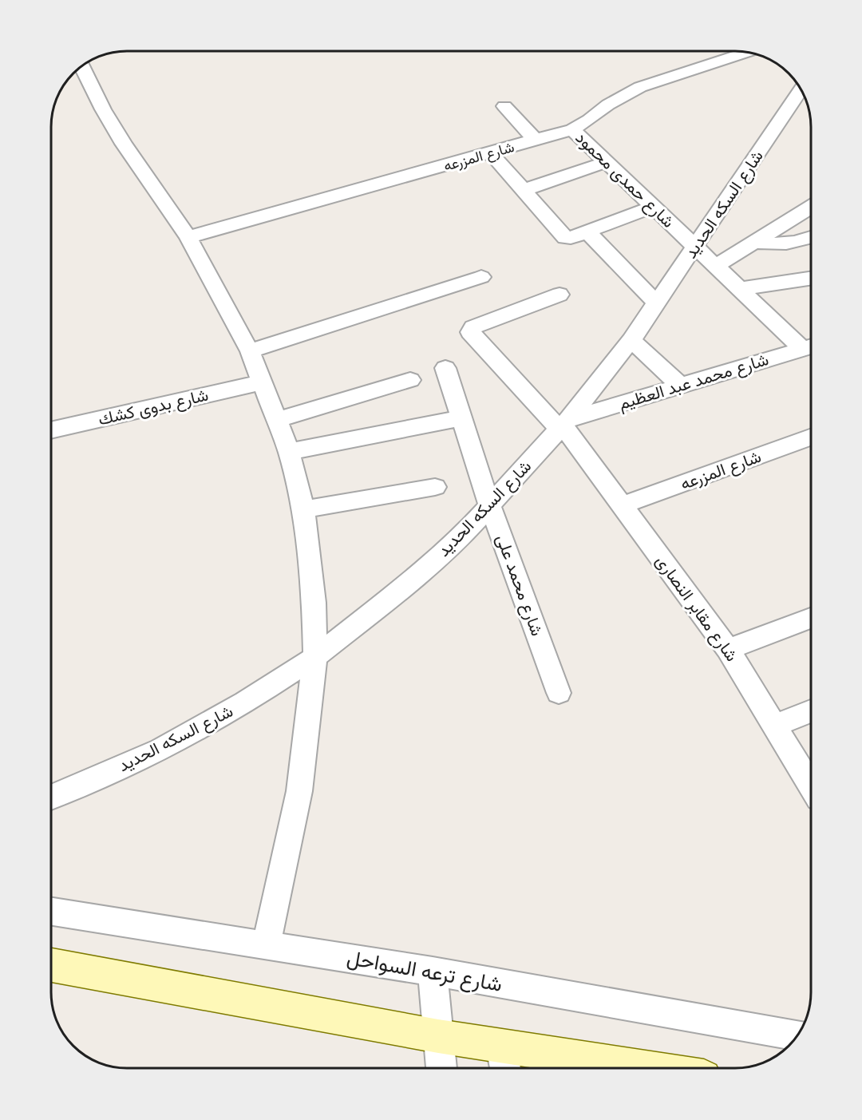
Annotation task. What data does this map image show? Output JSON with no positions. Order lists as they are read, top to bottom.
{
  "streets": {
    "street": [
      "شارع المزرعه",
      "شارع حمدى محمود",
      "شارع السكه الحديد",
      "شارع محمد عبد العظيم",
      "شارع بدوى كشك",
      "شارع محمد على",
      "شارع مقابر النصارى",
      "شارع ترعه السواحل"
    ]
  },
  "crossings": [
    ["شارع المزرعه", "شارع حمدى محمود"],
    ["شارع المزرعه", "شارع مقابر النصارى"],
    ["شارع حمدى محمود", "شارع السكه الحديد"],
    ["شارع حمدى محمود", "شارع محمد عبد العظيم"],
    ["شارع السكه الحديد", "شارع محمد عبد العظيم"],
    ["شارع السكه الحديد", "شارع محمد على"],
    ["شارع السكه الحديد", "شارع مقابر النصارى"],
    ["شارع محمد عبد العظيم", "شارع مقابر النصارى"]
  ]
}
